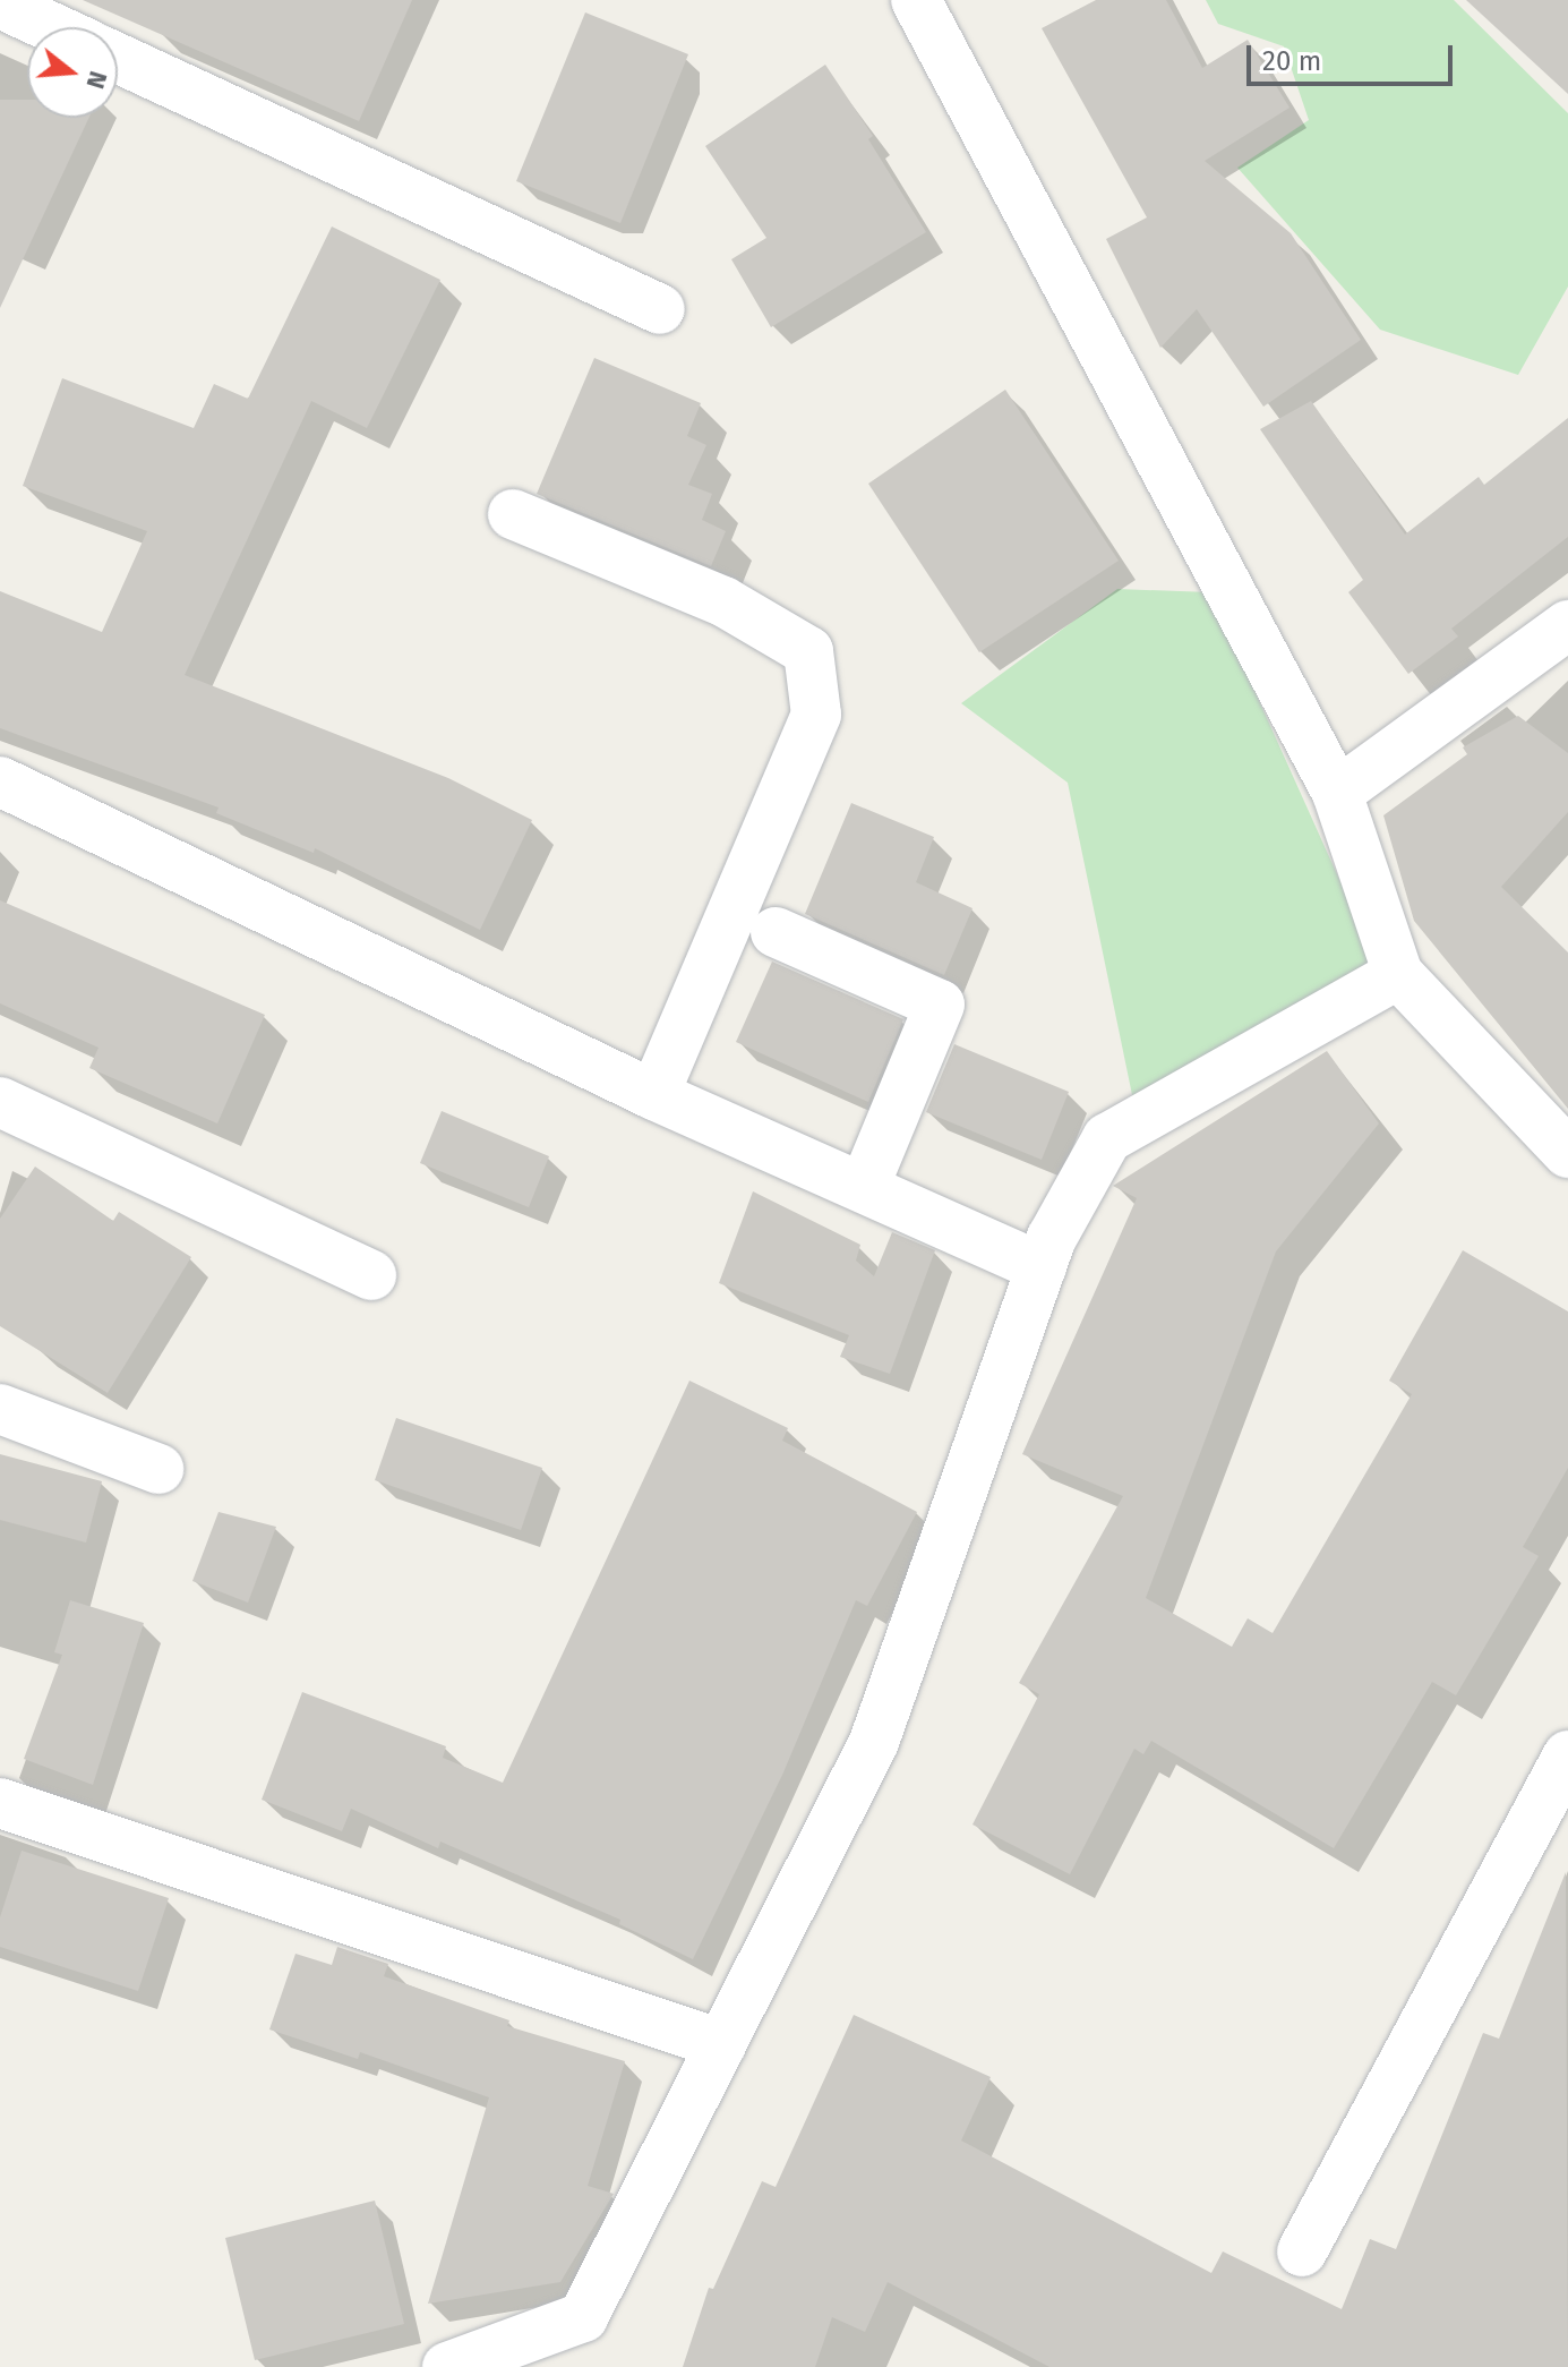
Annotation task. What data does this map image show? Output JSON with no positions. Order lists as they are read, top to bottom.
{
  "scale_bar": "20 m",
  "north": "right"
}
